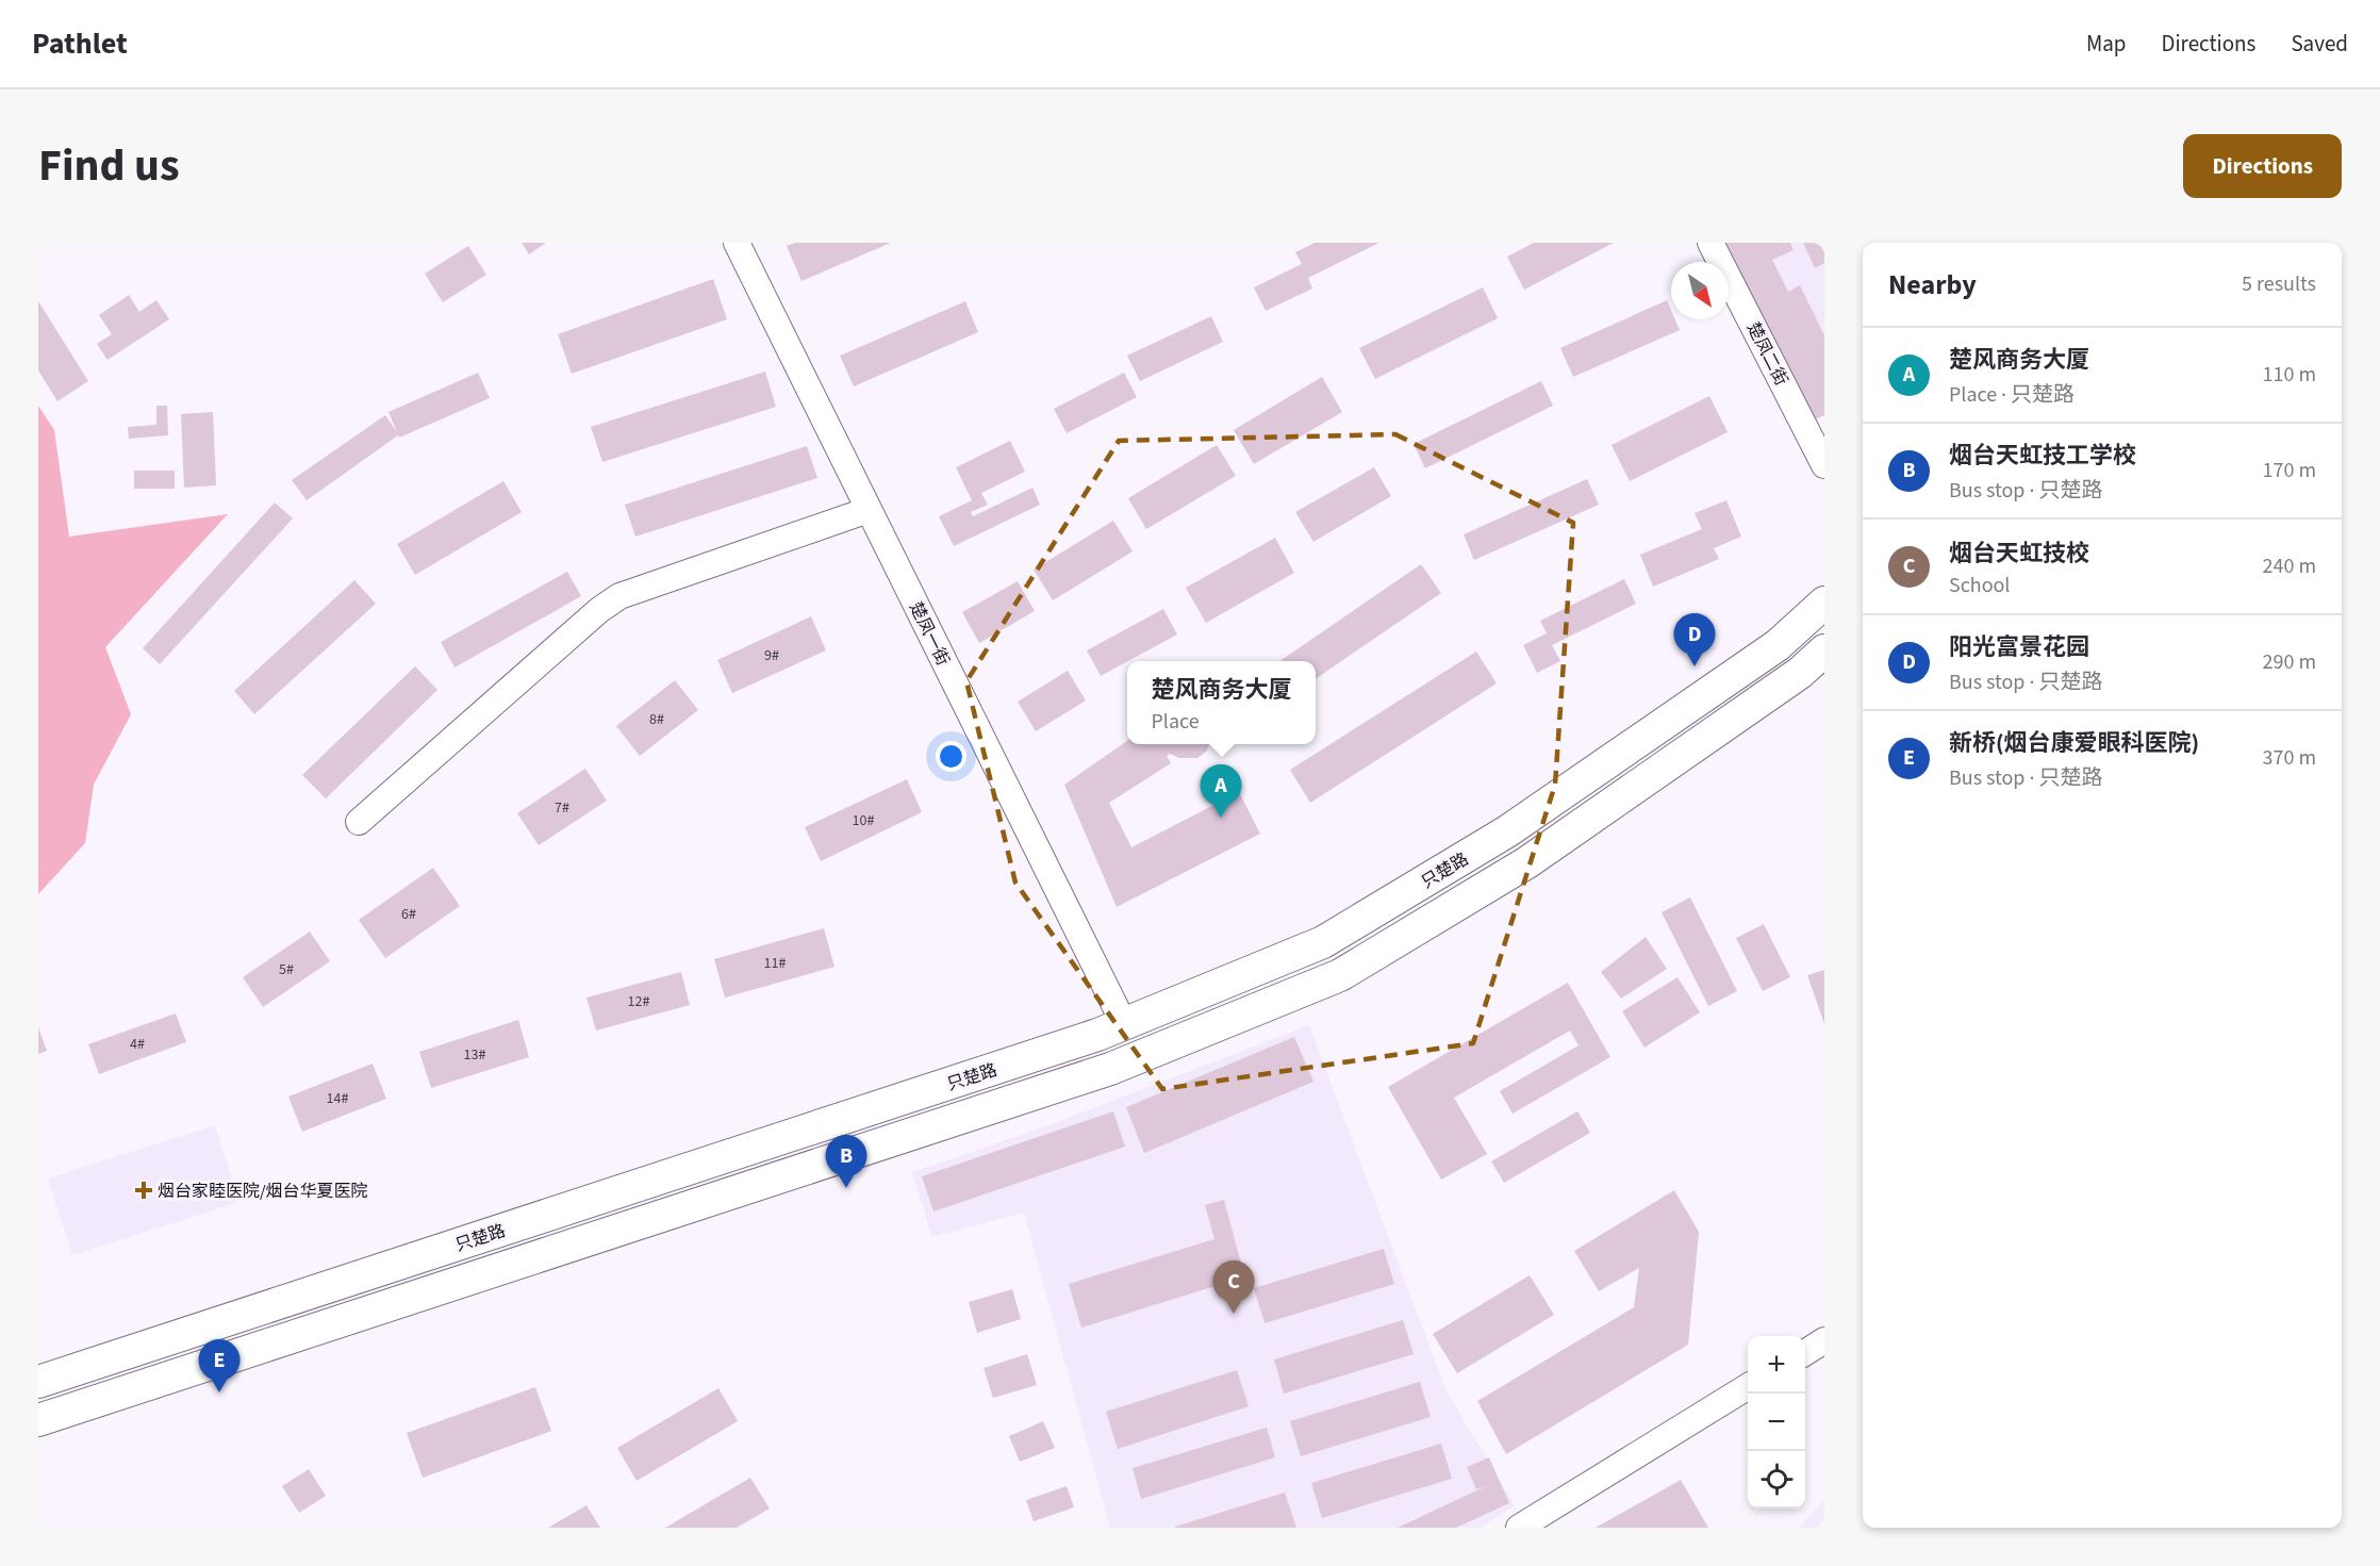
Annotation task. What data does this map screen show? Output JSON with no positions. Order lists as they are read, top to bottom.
{
  "streets": {
    "main road": ["只楚路"],
    "street": ["楚凤二街", "楚凤一街"]
  },
  "crossings": [
    ["楚凤一街", "只楚路"]
  ],
  "places": {
    "health": ["烟台家睦医院/烟台华夏医院"]
  },
  "house_numbers": [
    "9#",
    "8#",
    "7#",
    "10#",
    "6#",
    "11#",
    "5#",
    "12#",
    "4#",
    "13#",
    "14#"
  ],
  "north": "bottom right",
  "page": {
    "header": "Pathlet",
    "nav": ["Map", "Directions", "Saved"],
    "title": "Find us",
    "buttons": "Directions",
    "heading": ["Nearby", "5 results"],
    "list": [
      {
        "mark": "A",
        "name": "楚风商务大厦",
        "note": "Place · 只楚路",
        "value": "110 m"
      },
      {
        "mark": "B",
        "name": "烟台天虹技工学校",
        "note": "Bus stop · 只楚路",
        "value": "170 m"
      },
      {
        "mark": "C",
        "name": "烟台天虹技校",
        "note": "School",
        "value": "240 m"
      },
      {
        "mark": "D",
        "name": "阳光富景花园",
        "note": "Bus stop · 只楚路",
        "value": "290 m"
      },
      {
        "mark": "E",
        "name": "新桥(烟台康爱眼科医院)",
        "note": "Bus stop · 只楚路",
        "value": "370 m"
      }
    ],
    "pins": [
      "D",
      "A",
      "B",
      "C",
      "E"
    ],
    "popup": ["楚风商务大厦", "Place"],
    "map_buttons": ["+", "−"]
  }
}
